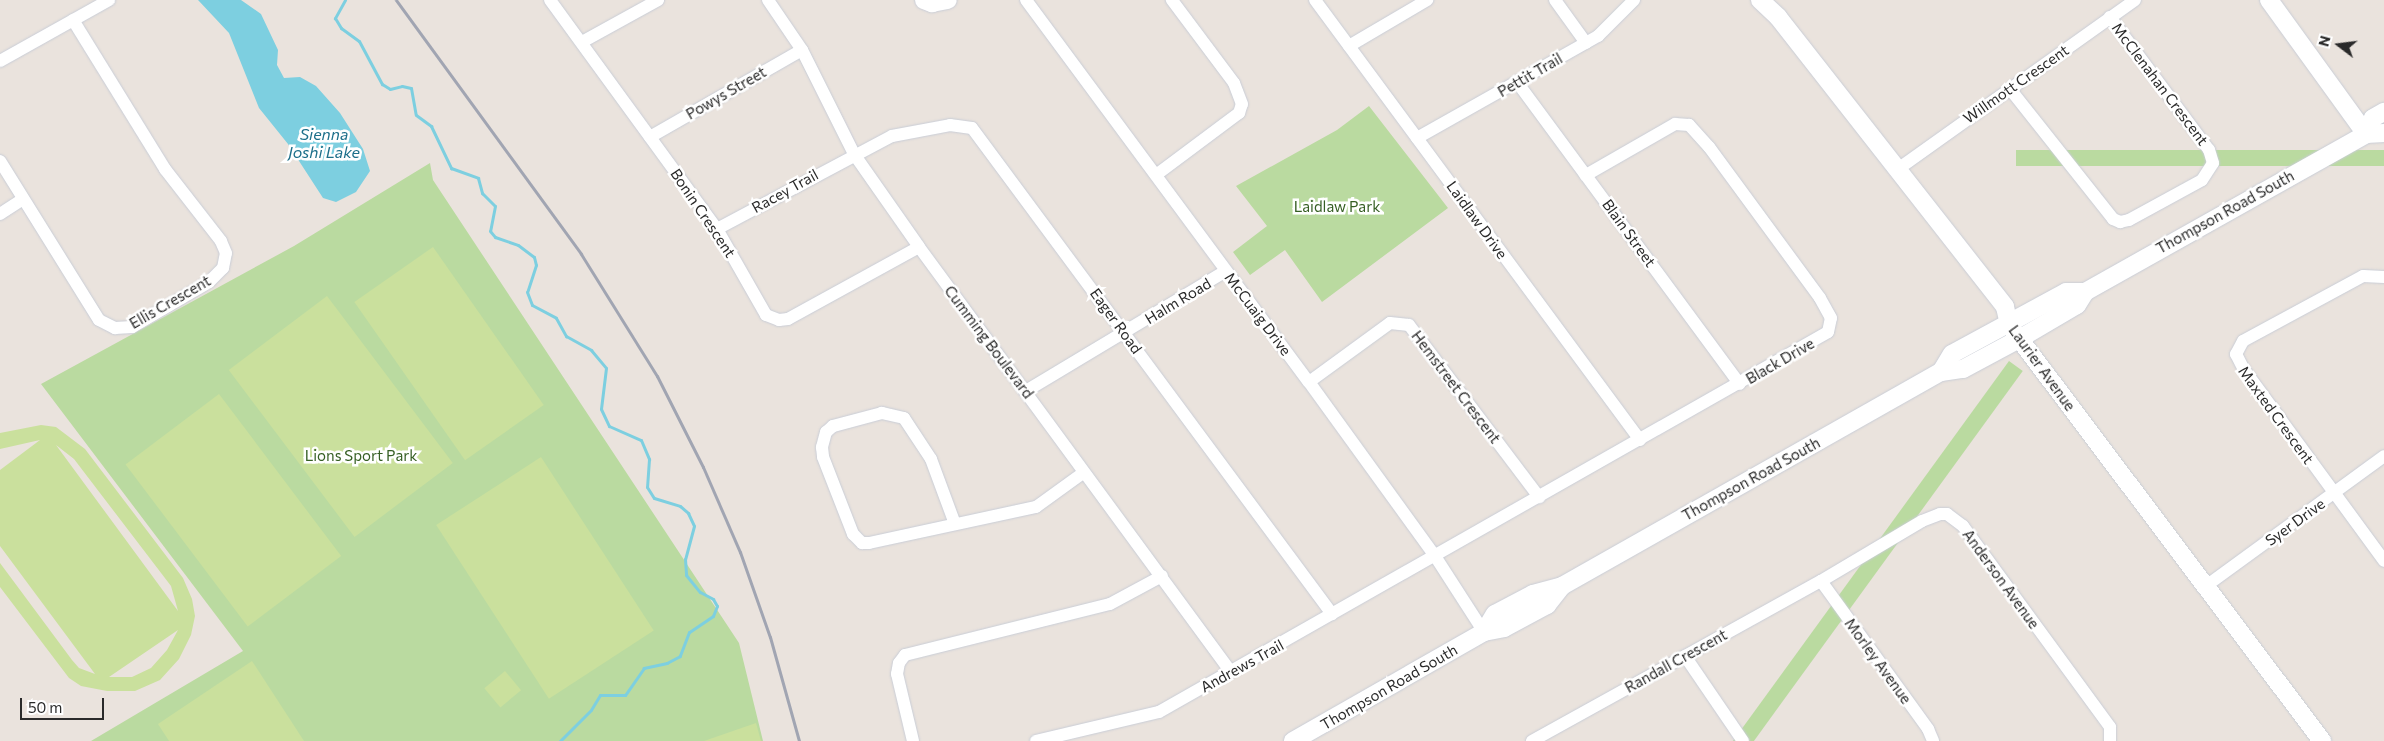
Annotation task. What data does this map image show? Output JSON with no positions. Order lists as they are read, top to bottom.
{
  "streets": {
    "main road": ["Thompson Road South", "Laurier Avenue"],
    "street": [
      "Pettit Trail",
      "Willmott Crescent",
      "McClenahan Crescent",
      "Powys Street",
      "Racey Trail",
      "Bonin Crescent",
      "Laidlaw Drive",
      "Blain Street",
      "Halm Road",
      "Ellis Crescent",
      "McCuaig Drive",
      "Eager Road",
      "Cumming Boulevard",
      "Black Drive",
      "Hemstreet Crescent",
      "Maxted Crescent",
      "Syer Drive",
      "Anderson Avenue",
      "Randall Crescent",
      "Morley Avenue",
      "Andrews Trail"
    ]
  },
  "crossings": [
    ["Pettit Trail", "Laidlaw Drive"],
    ["Pettit Trail", "Blain Street"],
    ["Willmott Crescent", "McClenahan Crescent"],
    ["Willmott Crescent", "Laurier Avenue"],
    ["Powys Street", "Bonin Crescent"],
    ["Powys Street", "Cumming Boulevard"],
    ["Racey Trail", "Bonin Crescent"],
    ["Racey Trail", "Eager Road"],
    ["Racey Trail", "Cumming Boulevard"],
    ["Thompson Road South", "McCuaig Drive"],
    ["Thompson Road South", "Laurier Avenue"],
    ["Bonin Crescent", "Cumming Boulevard"],
    ["Laidlaw Drive", "Black Drive"],
    ["Blain Street", "Black Drive"],
    ["Halm Road", "McCuaig Drive"],
    ["Halm Road", "Eager Road"],
    ["Halm Road", "Cumming Boulevard"],
    ["McCuaig Drive", "Black Drive"],
    ["McCuaig Drive", "Hemstreet Crescent"],
    ["McCuaig Drive", "Andrews Trail"],
    ["Eager Road", "Cumming Boulevard"],
    ["Eager Road", "Andrews Trail"],
    ["Cumming Boulevard", "Andrews Trail"],
    ["Black Drive", "Hemstreet Crescent"],
    ["Black Drive", "Andrews Trail"],
    ["Laurier Avenue", "Syer Drive"],
    ["Maxted Crescent", "Syer Drive"],
    ["Anderson Avenue", "Randall Crescent"],
    ["Anderson Avenue", "Morley Avenue"],
    ["Randall Crescent", "Morley Avenue"]
  ],
  "water": ["Sienna Joshi Lake"],
  "parks": ["Laidlaw Park", "Lions Sport Park"],
  "scale_bar": "50 m",
  "north": "left"
}
